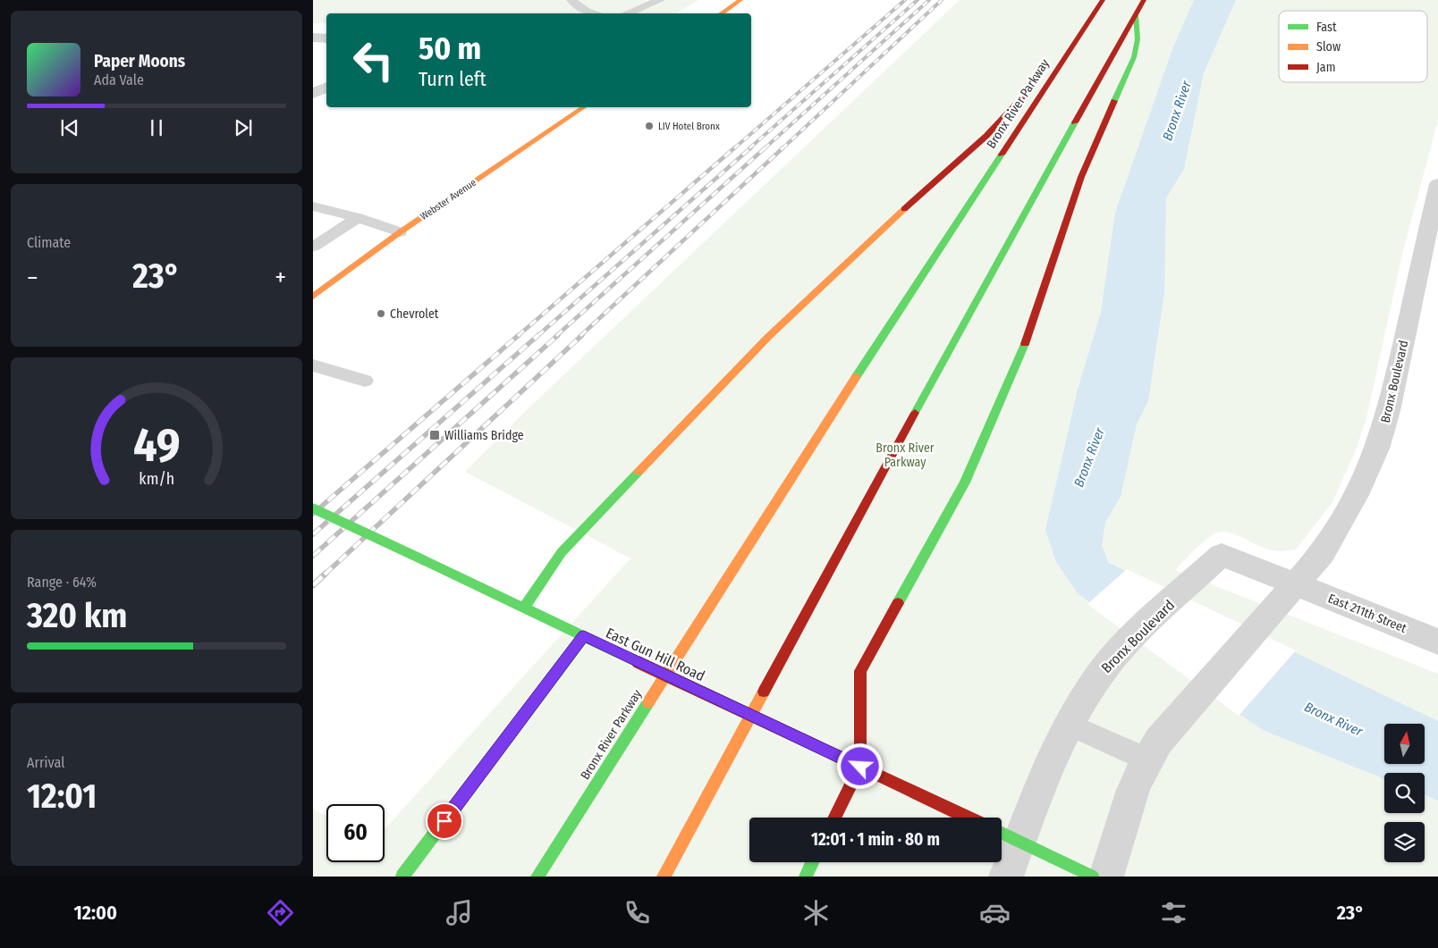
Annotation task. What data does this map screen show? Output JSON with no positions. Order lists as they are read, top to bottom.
{
  "streets": {
    "main road": ["Bronx River Parkway", "Webster Avenue", "East Gun Hill Road"],
    "street": ["Bronx Boulevard", "East 211th Street"]
  },
  "crossings": [
    ["Bronx Boulevard", "East 211th Street"]
  ],
  "water": ["Bronx River"],
  "parks": ["Bronx River Parkway"],
  "places": {
    "other": ["LIV Hotel Bronx", "Chevrolet"],
    "transit": ["Williams Bridge"]
  },
  "legend": ["Fast", "Slow", "Jam"],
  "north": "top",
  "page": {
    "turn": ["50 m", "Turn left"],
    "song": ["Paper Moons", "Ada Vale"],
    "tile": [
      "Climate",
      ["Range · 64%", "320 km"],
      ["Arrival", "12:01"]
    ],
    "heat": ["−", "23°", "+"],
    "limit": "60",
    "trip": "12:01 · 1 min · 80 m",
    "tabs": ["12:00", "23°"],
    "gauge": ["49", "km/h"]
  }
}
